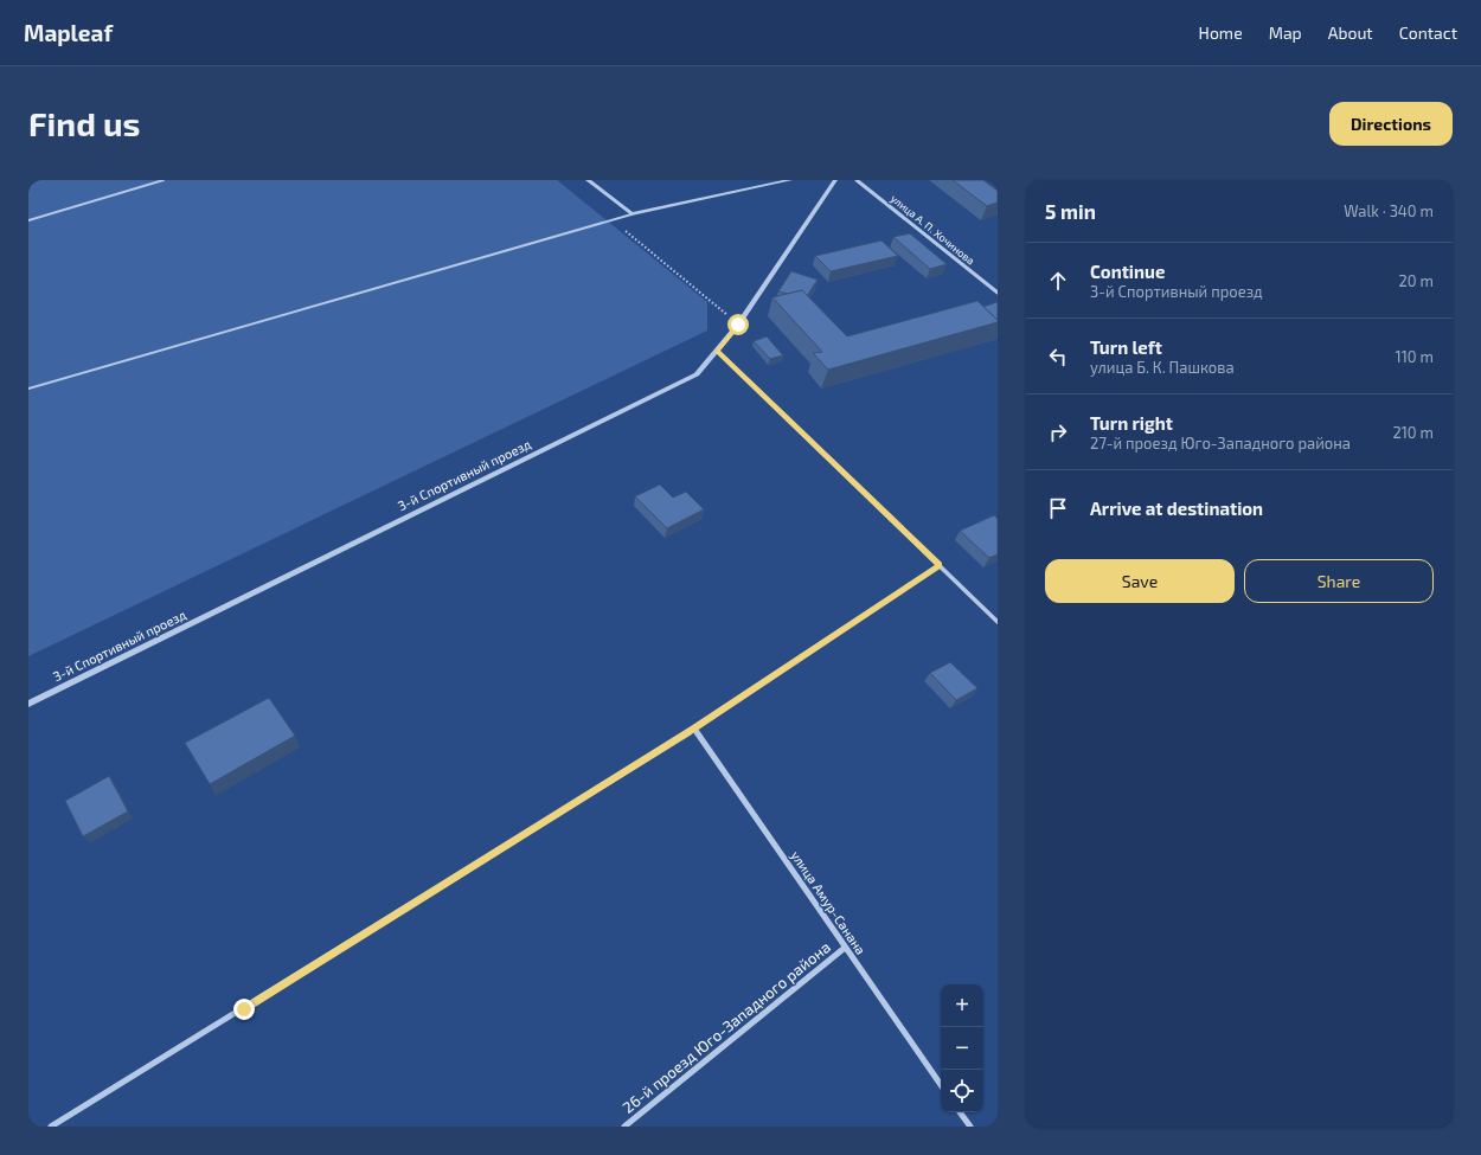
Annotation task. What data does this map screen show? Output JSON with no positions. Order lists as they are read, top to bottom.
{
  "streets": {
    "street": [
      "улица А. П. Хочинова",
      "3-й Спортивный проезд",
      "улица Амур-Санана",
      "26-й проезд Юго-Западного района"
    ]
  },
  "crossings": [
    ["улица Амур-Санана", "26-й проезд Юго-Западного района"]
  ],
  "page": {
    "header": "Mapleaf",
    "nav": [
      "Home",
      "Map",
      "About",
      "Contact"
    ],
    "buttons": [
      "Directions",
      ["Save", "Share"]
    ],
    "title": "Find us",
    "heading": ["5 min", "Walk · 340 m"],
    "list": [
      ["Continue", "3-й Спортивный проезд", "20 m"],
      ["Turn left", "улица Б. К. Пашкова", "110 m"],
      ["Turn right", "27-й проезд Юго-Западного района", "210 m"],
      "Arrive at destination"
    ],
    "map_buttons": ["+", "−"]
  }
}
